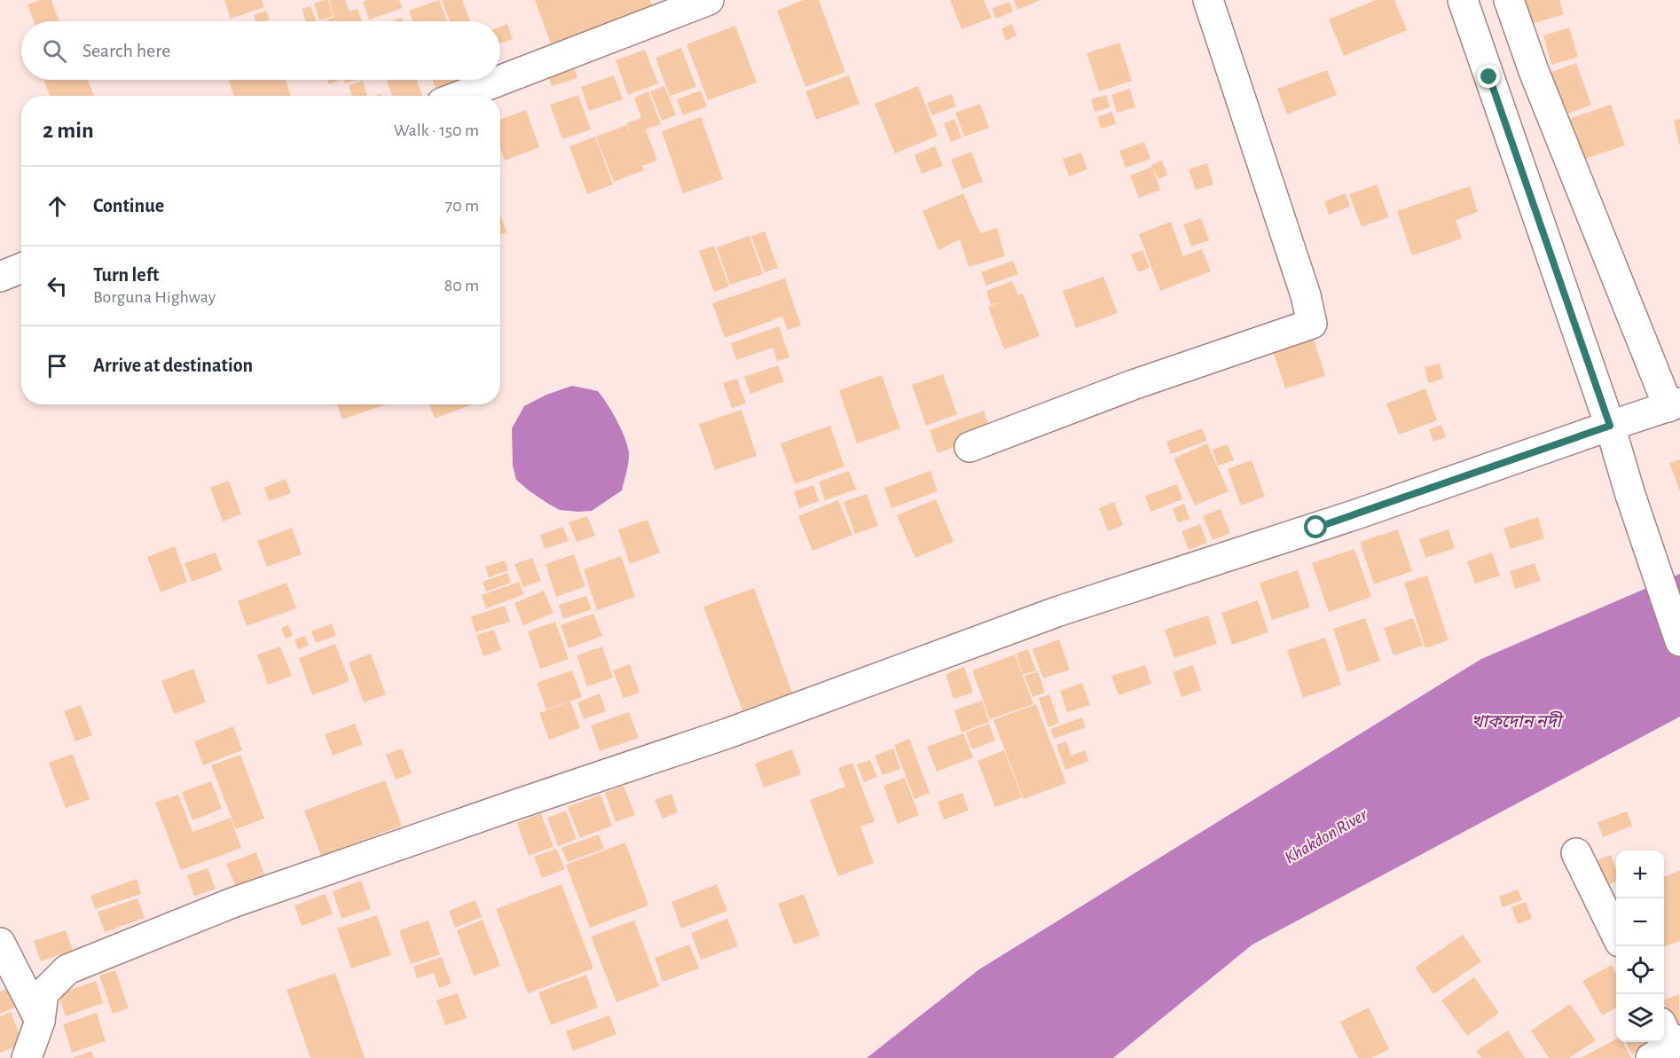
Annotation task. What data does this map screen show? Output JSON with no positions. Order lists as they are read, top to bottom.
{
  "water": ["খাকদোন নদী", "Khakdon River"],
  "page": {
    "search": "Search here",
    "heading": ["2 min", "Walk · 150 m"],
    "list": [
      ["Continue", "70 m"],
      ["Turn left", "Borguna Highway", "80 m"],
      "Arrive at destination"
    ],
    "map_buttons": ["+", "−"]
  }
}
